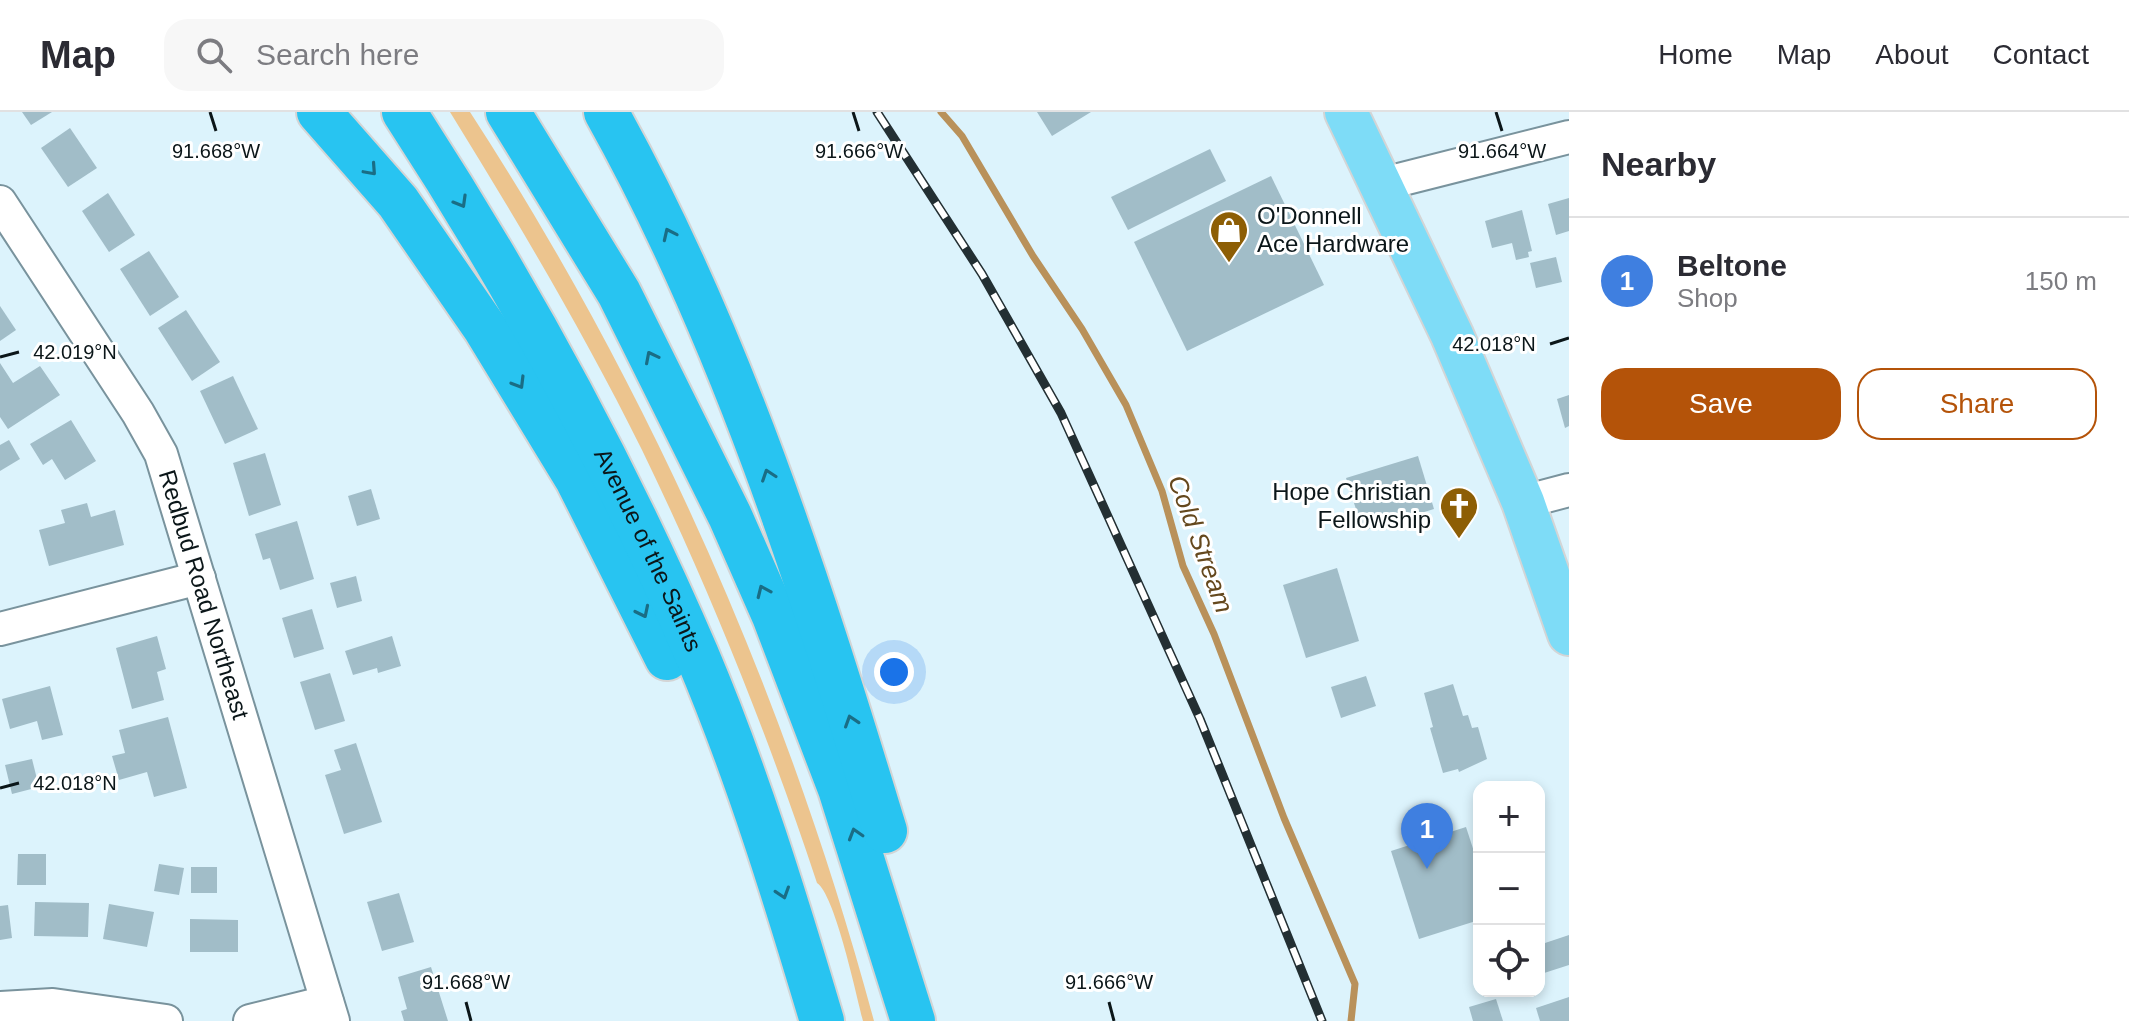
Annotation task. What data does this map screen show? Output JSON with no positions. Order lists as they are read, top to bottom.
{
  "streets": {
    "highway": ["Avenue of the Saints"],
    "street": ["Redbud Road Northeast"]
  },
  "water": ["Cold Stream"],
  "places": {
    "shop": ["O'Donnell Ace Hardware"],
    "church": ["Hope Christian Fellowship"]
  },
  "page": {
    "header": "Map",
    "search": "Search here",
    "nav": [
      "Home",
      "Map",
      "About",
      "Contact"
    ],
    "heading": "Nearby",
    "list": [
      {
        "mark": "1",
        "name": "Beltone",
        "note": "Shop",
        "value": "150 m"
      }
    ],
    "buttons": ["Save", "Share"],
    "map_buttons": ["+", "−"],
    "pins": "1"
  },
  "coordinates": [
    "91.668°W",
    "91.666°W",
    "91.664°W",
    "42.018°N",
    "42.019°N"
  ]
}
